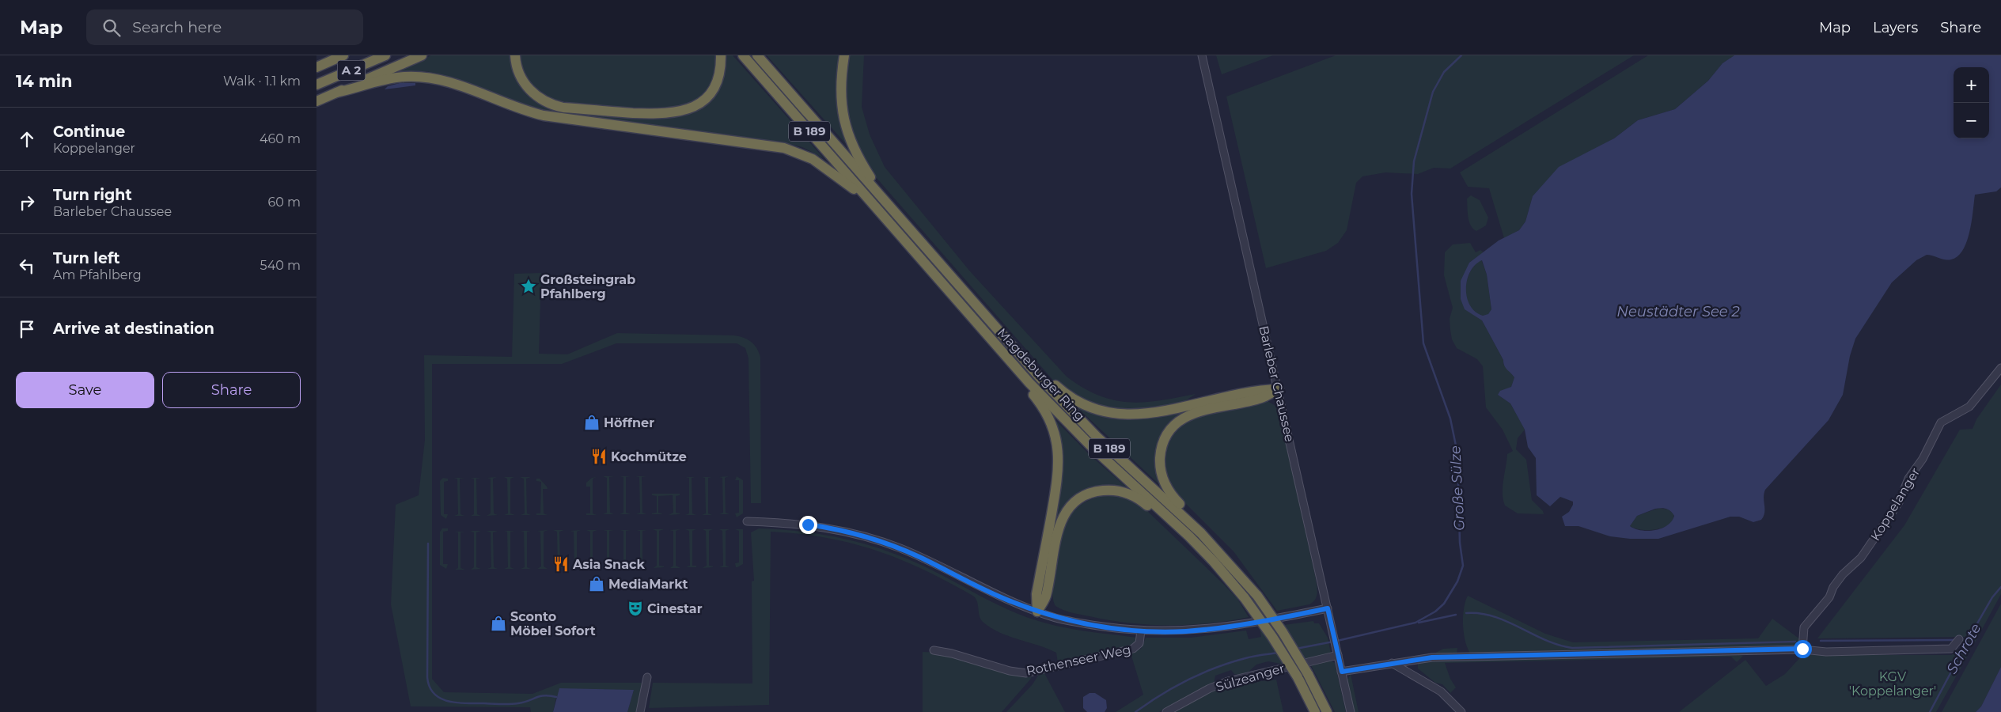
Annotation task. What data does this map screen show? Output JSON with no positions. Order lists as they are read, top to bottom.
{
  "streets": {
    "highway": ["A 2", "B 189", "Magdeburger Ring"],
    "street": [
      "Barleber Chaussee",
      "Koppelanger",
      "Rothenseer Weg",
      "Sülzeanger"
    ]
  },
  "crossings": [
    ["Barleber Chaussee", "Sülzeanger"]
  ],
  "water": ["Neustädter See 2", "Große Sülze", "Schrote"],
  "parks": ["KGV 'Koppelanger'"],
  "places": {
    "place": ["Großsteingrab Pfahlberg"],
    "shop": ["Höffner", "MediaMarkt", "Sconto Möbel Sofort"],
    "restaurant": ["Kochmütze", "Asia Snack"],
    "theatre": ["Cinestar"]
  },
  "page": {
    "header": "Map",
    "search": "Search here",
    "nav": ["Map", "Layers", "Share"],
    "heading": ["14 min", "Walk · 1.1 km"],
    "map_buttons": ["+", "−"],
    "list": [
      ["Continue", "Koppelanger", "460 m"],
      ["Turn right", "Barleber Chaussee", "60 m"],
      ["Turn left", "Am Pfahlberg", "540 m"],
      "Arrive at destination"
    ],
    "buttons": ["Save", "Share"]
  }
}
